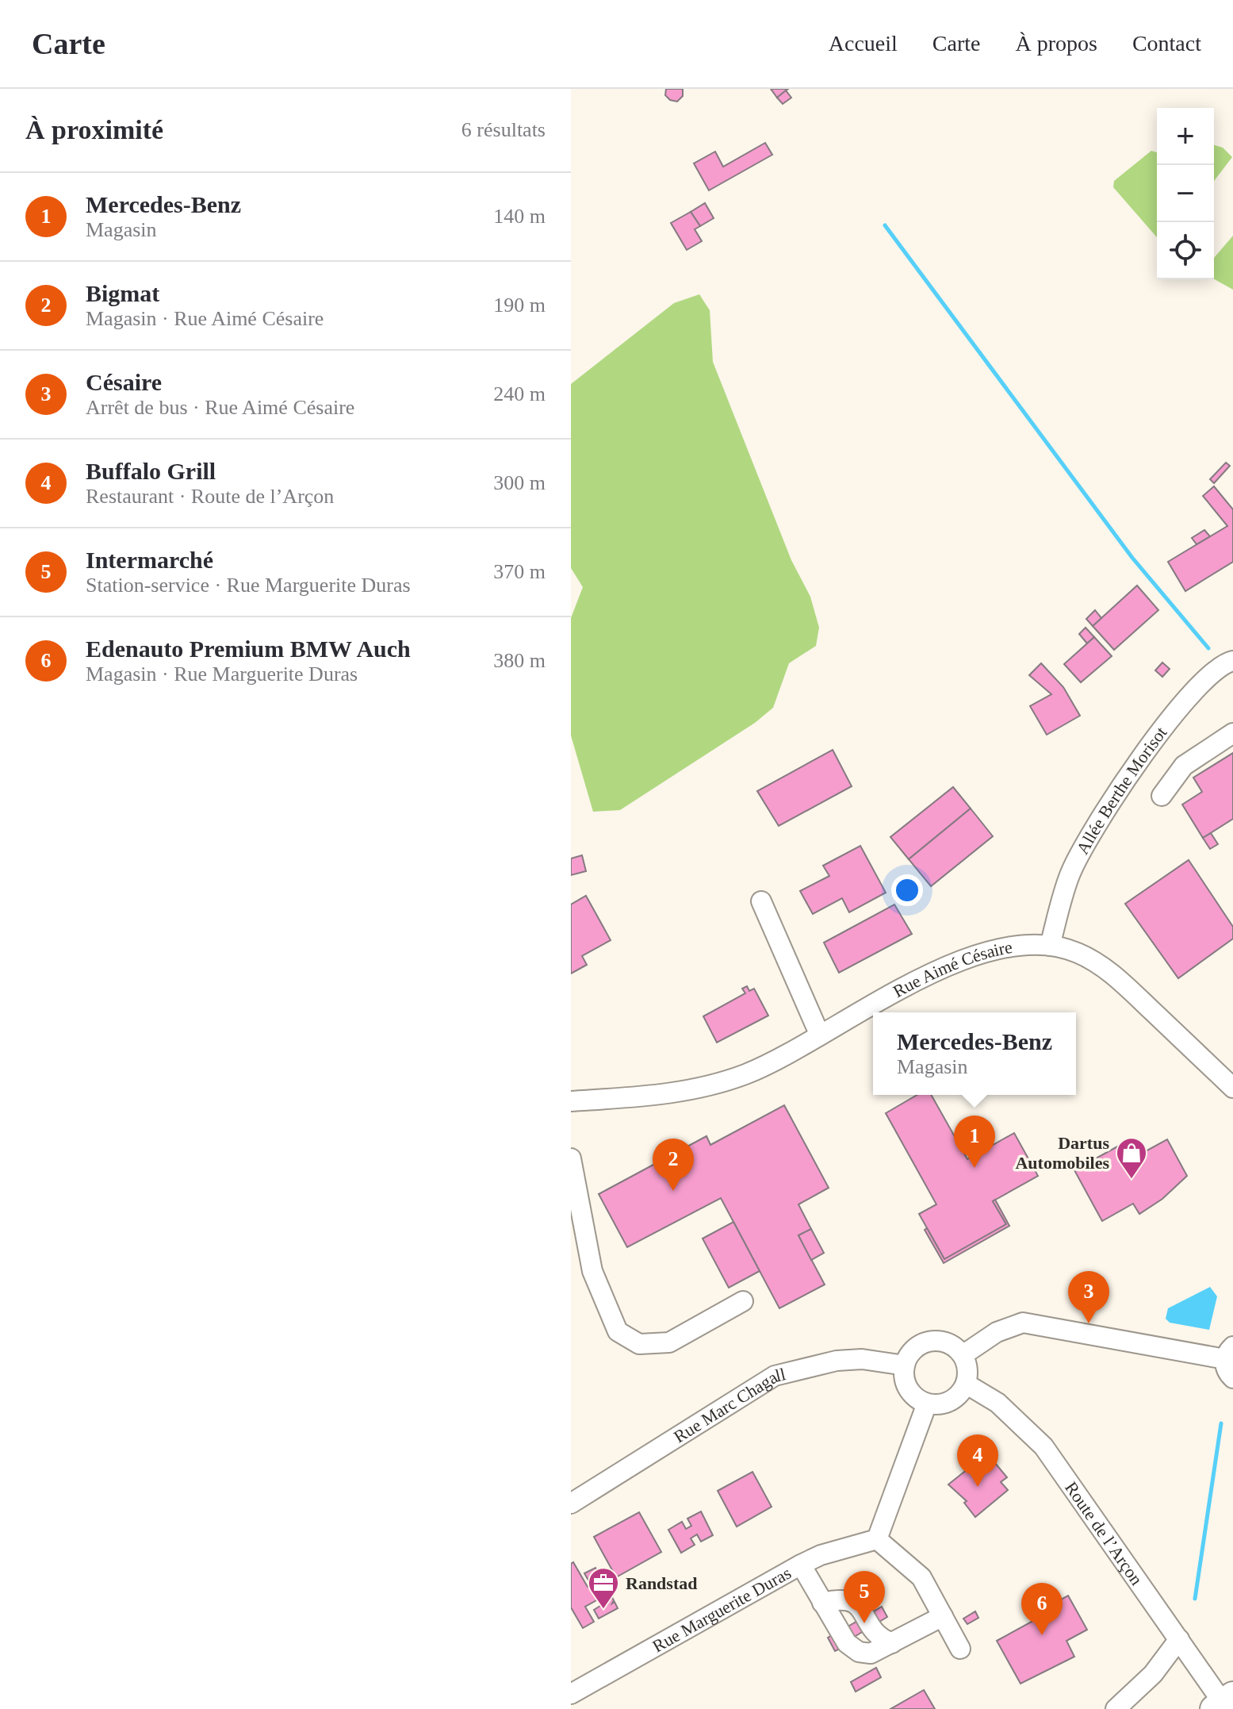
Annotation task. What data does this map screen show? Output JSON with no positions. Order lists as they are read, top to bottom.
{
  "streets": {
    "street": [
      "Allée Berthe Morisot",
      "Rue Aimé Césaire",
      "Rue Marc Chagall",
      "Route de l’Arçon",
      "Rue Marguerite Duras"
    ]
  },
  "crossings": [
    ["Allée Berthe Morisot", "Rue Aimé Césaire"],
    ["Rue Marc Chagall", "Route de l’Arçon"]
  ],
  "places": {
    "shop": ["Dartus Automobiles"],
    "office": ["Randstad"]
  },
  "page": {
    "header": "Carte",
    "nav": [
      "Accueil",
      "Carte",
      "À propos",
      "Contact"
    ],
    "heading": ["À proximité", "6 résultats"],
    "map_buttons": ["+", "−"],
    "list": [
      {
        "mark": "1",
        "name": "Mercedes-Benz",
        "note": "Magasin",
        "value": "140 m"
      },
      {
        "mark": "2",
        "name": "Bigmat",
        "note": "Magasin · Rue Aimé Césaire",
        "value": "190 m"
      },
      {
        "mark": "3",
        "name": "Césaire",
        "note": "Arrêt de bus · Rue Aimé Césaire",
        "value": "240 m"
      },
      {
        "mark": "4",
        "name": "Buffalo Grill",
        "note": "Restaurant · Route de l’Arçon",
        "value": "300 m"
      },
      {
        "mark": "5",
        "name": "Intermarché",
        "note": "Station-service · Rue Marguerite Duras",
        "value": "370 m"
      },
      {
        "mark": "6",
        "name": "Edenauto Premium BMW Auch",
        "note": "Magasin · Rue Marguerite Duras",
        "value": "380 m"
      }
    ],
    "popup": ["Mercedes-Benz", "Magasin"],
    "pins": [
      "1",
      "2",
      "3",
      "4",
      "5",
      "6"
    ]
  }
}
